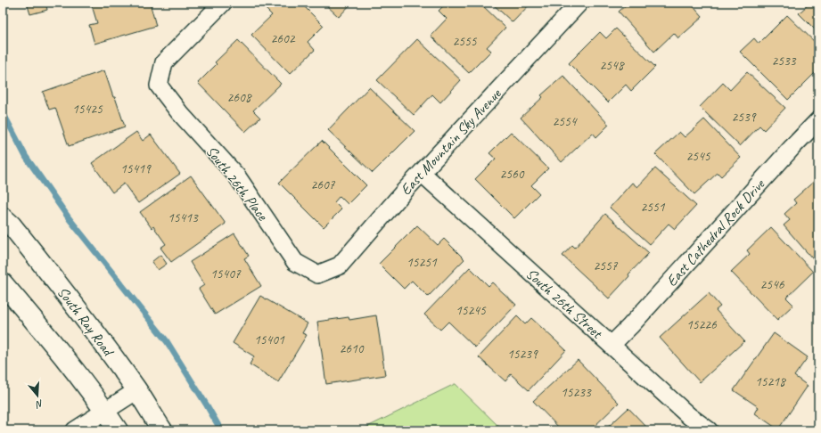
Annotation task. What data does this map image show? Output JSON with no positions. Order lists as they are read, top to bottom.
{
  "streets": {
    "main road": ["South Ray Road"],
    "street": [
      "East Mountain Sky Avenue",
      "South 26th Place",
      "East Cathedral Rock Drive",
      "South 26th Street"
    ]
  },
  "crossings": [
    ["East Mountain Sky Avenue", "South 26th Place"],
    ["East Mountain Sky Avenue", "South 26th Street"],
    ["East Cathedral Rock Drive", "South 26th Street"]
  ],
  "house_numbers": [
    "2602",
    "2555",
    "2533",
    "2548",
    "2608",
    "15425",
    "2539",
    "2554",
    "2545",
    "15419",
    "2560",
    "2607",
    "2551",
    "15413",
    "15251",
    "2557",
    "15407",
    "2546",
    "15245",
    "15226",
    "15401",
    "2610",
    "15239",
    "15218",
    "15233"
  ],
  "north": "bottom"
}
